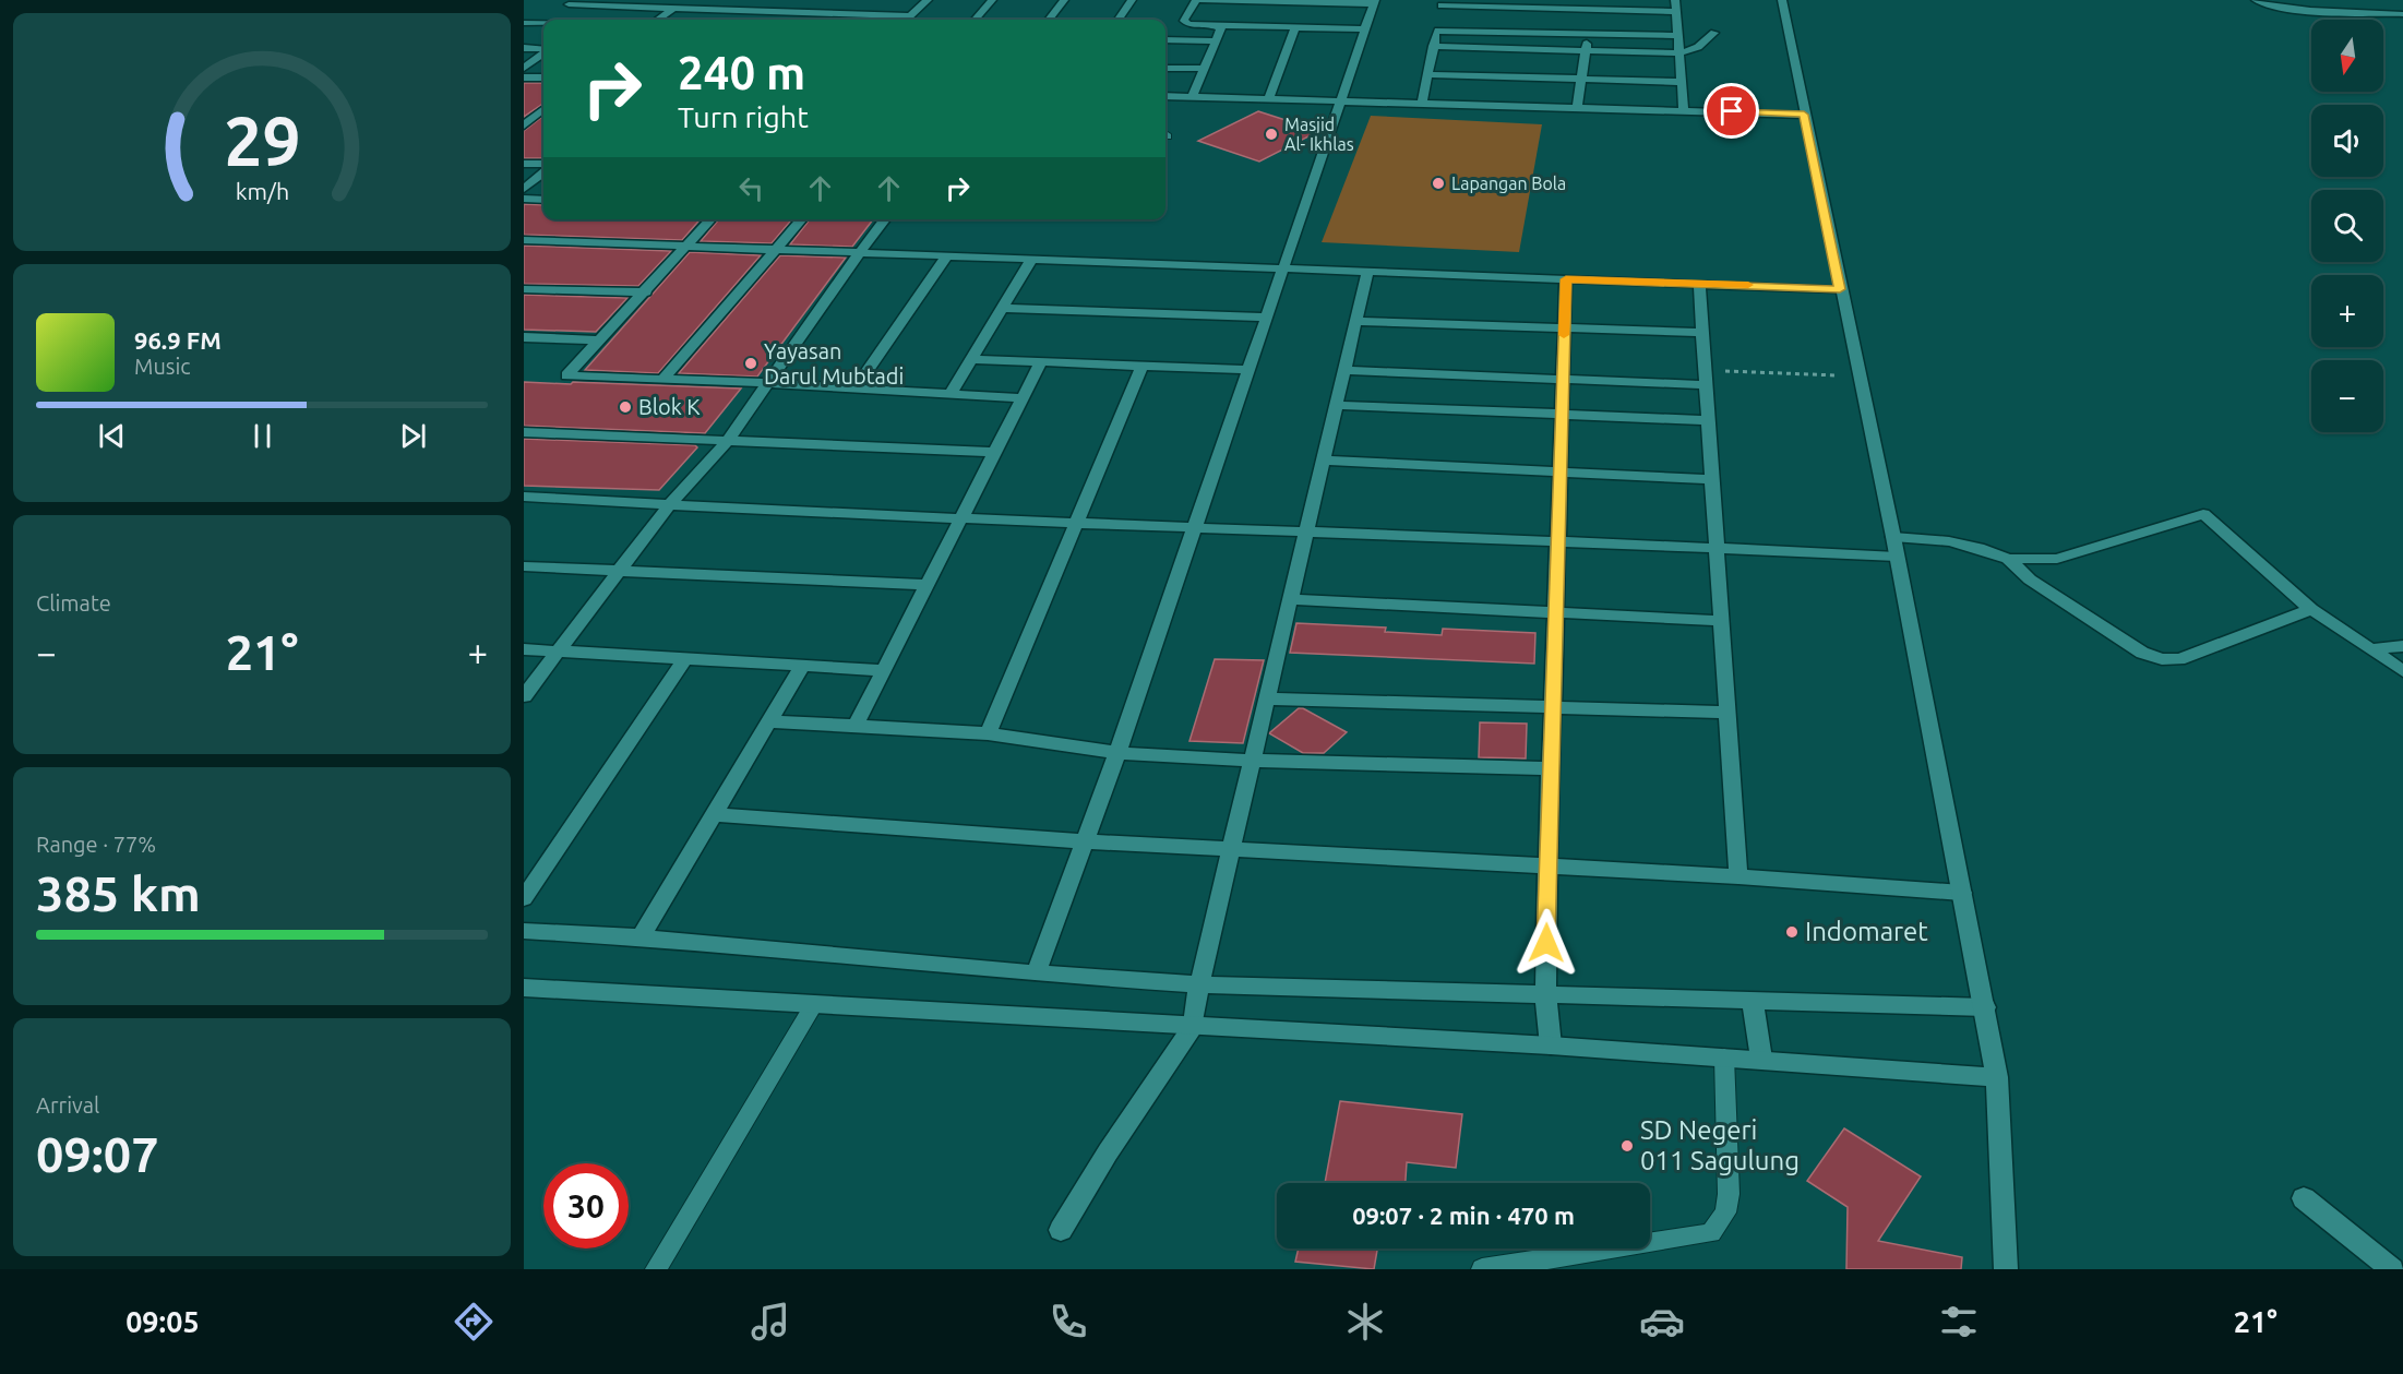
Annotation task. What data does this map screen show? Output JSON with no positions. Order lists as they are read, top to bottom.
{
  "places": [
    "Masjid Al- Ikhlas",
    "Lapangan Bola",
    "Yayasan Darul Mubtadi",
    "Blok K",
    "Indomaret",
    "SD Negeri 011 Sagulung"
  ],
  "north": "bottom",
  "page": {
    "map_buttons": ["+", "−"],
    "turn": ["240 m", "Turn right"],
    "song": ["96.9 FM", "Music"],
    "tile": [
      "Climate",
      ["Range · 77%", "385 km"],
      ["Arrival", "09:07"]
    ],
    "heat": ["−", "21°", "+"],
    "limit": "30",
    "trip": "09:07 · 2 min · 470 m",
    "tabs": ["09:05", "21°"],
    "gauge": ["29", "km/h"]
  }
}
